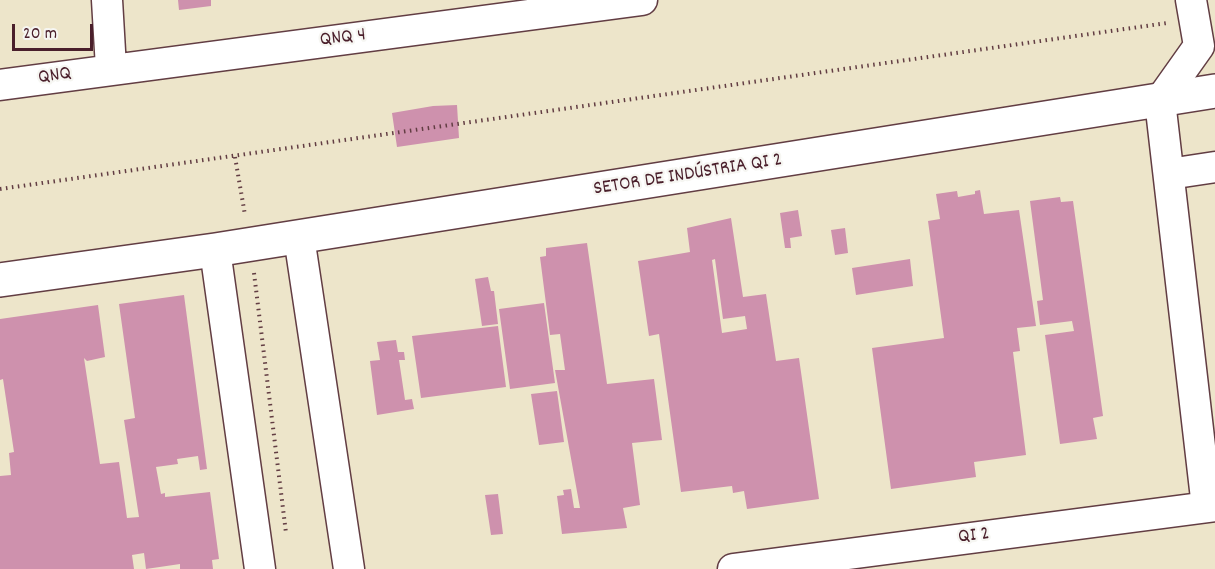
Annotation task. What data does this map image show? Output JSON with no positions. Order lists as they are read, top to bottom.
{
  "streets": {
    "street": [
      "QNQ 4",
      "QNQ",
      "SETOR DE INDÚSTRIA QI 2",
      "QI 2"
    ]
  },
  "crossings": [
    ["QNQ 4", "QNQ"]
  ],
  "scale_bar": "20 m"
}
